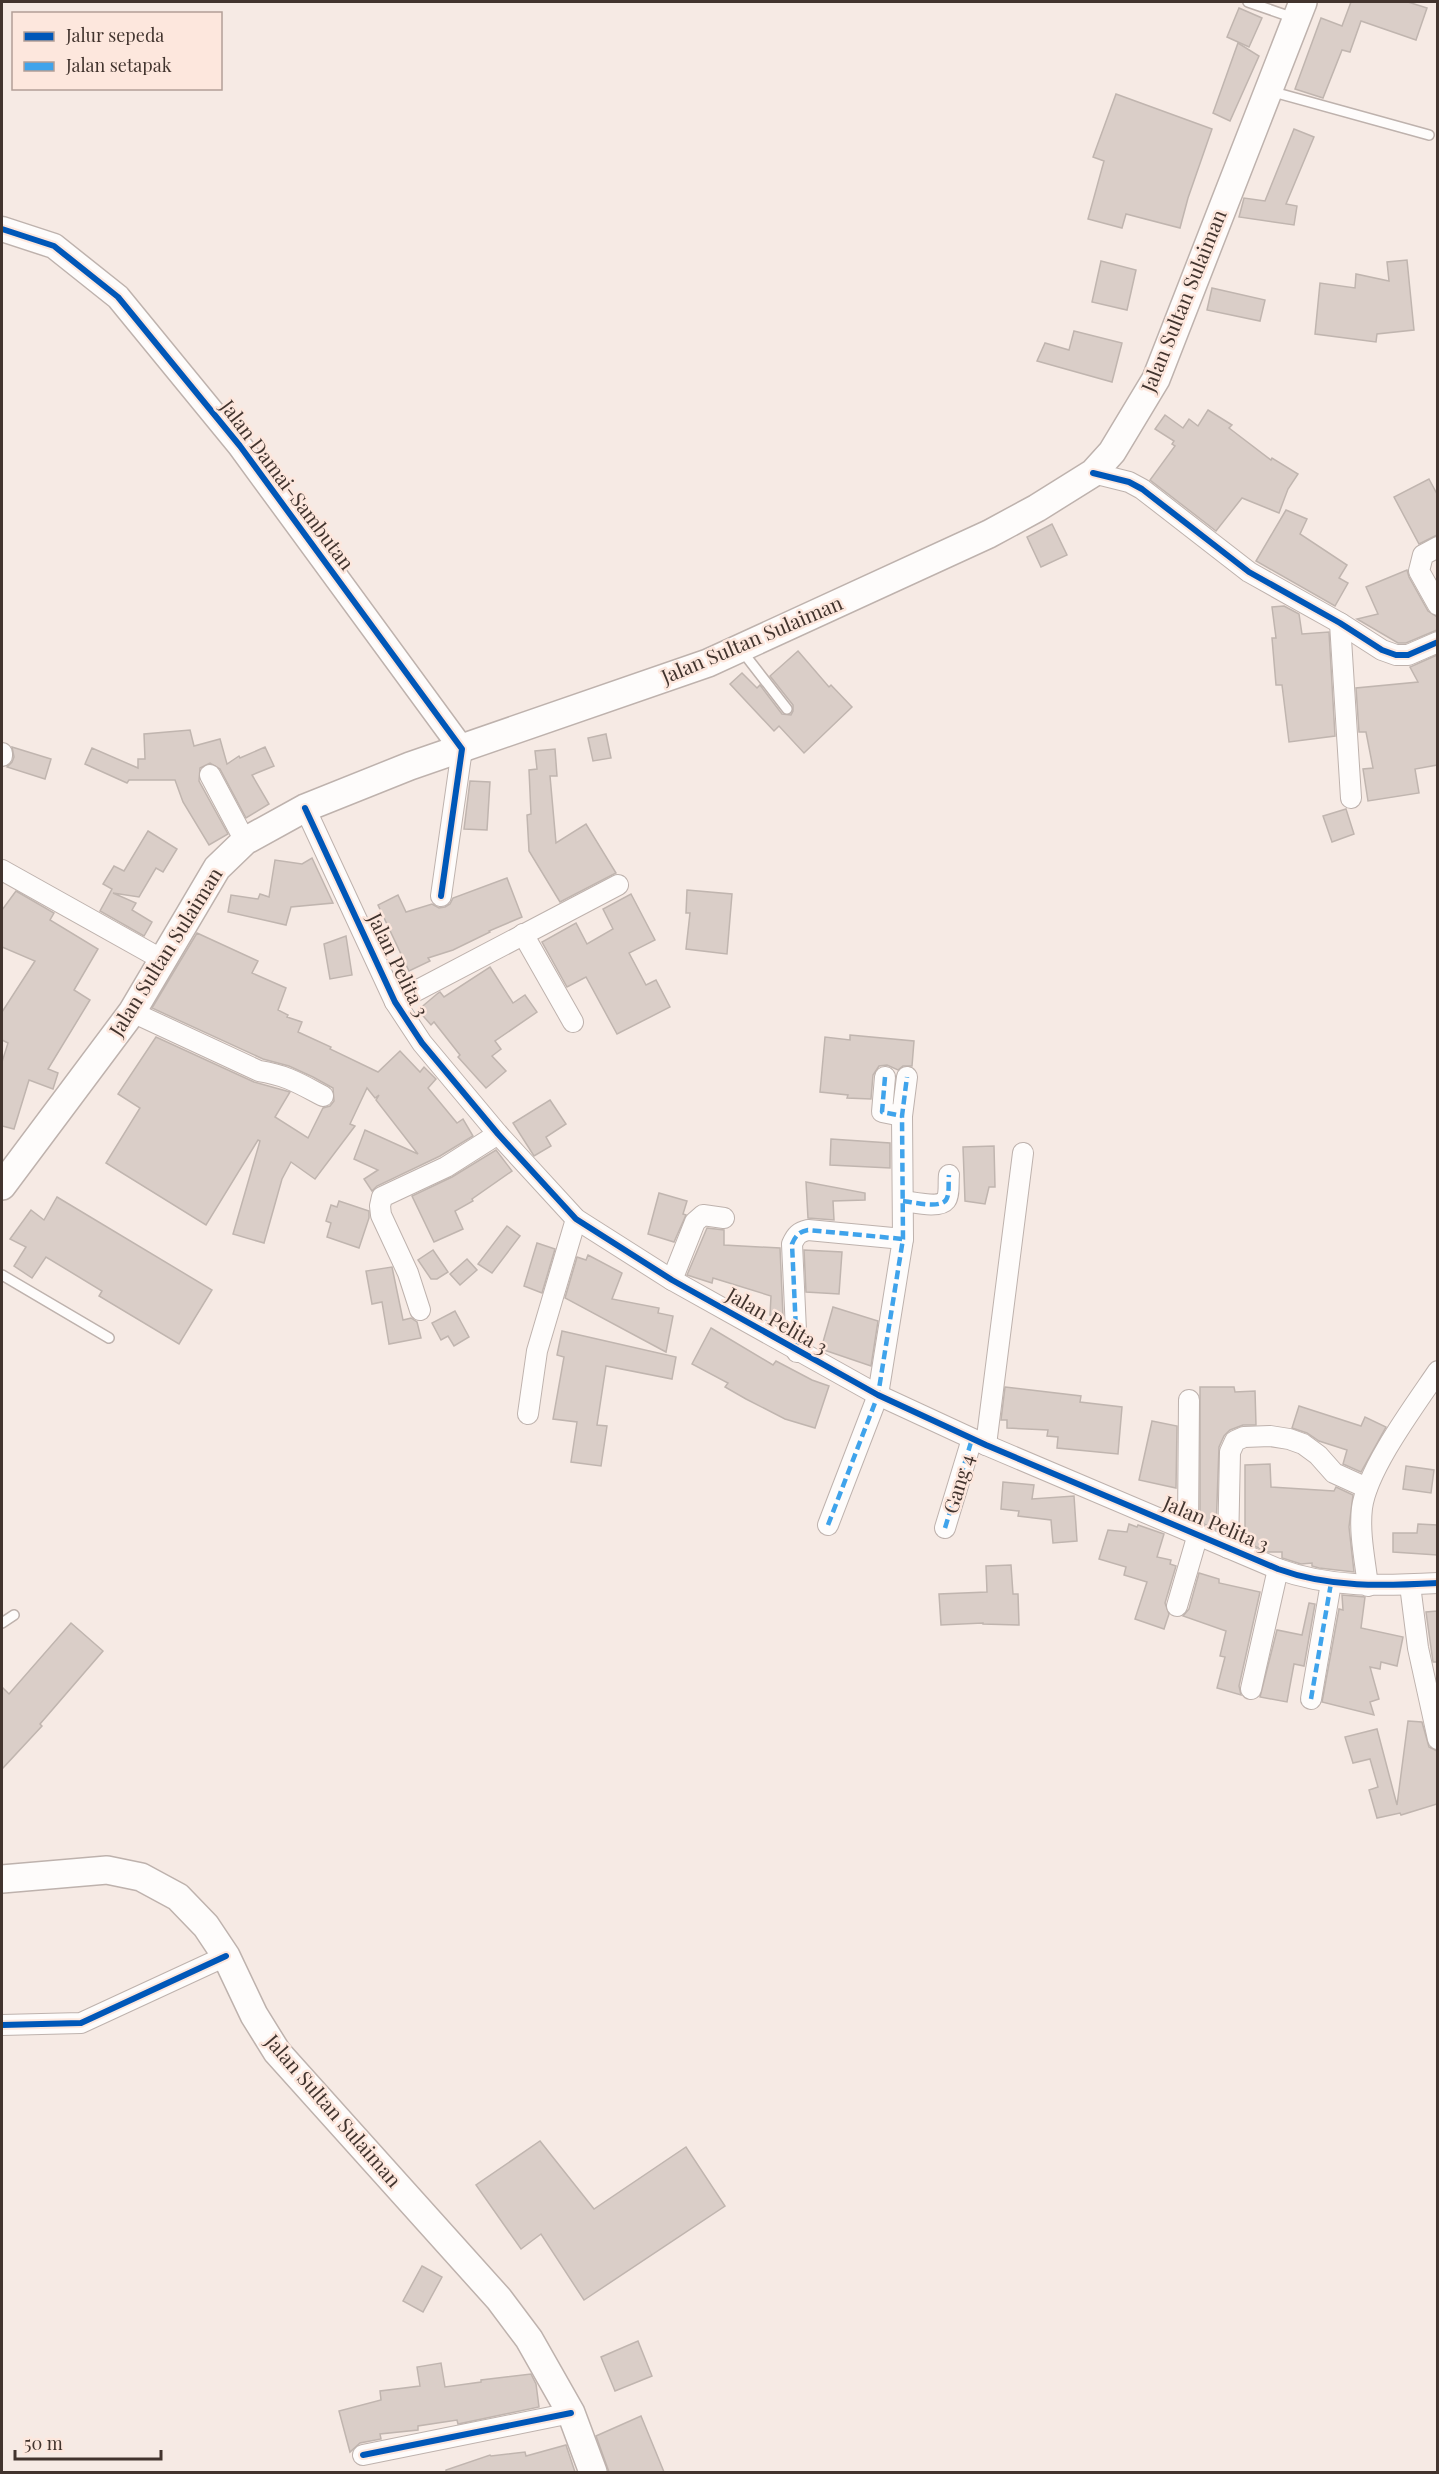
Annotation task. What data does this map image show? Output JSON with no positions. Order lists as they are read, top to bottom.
{
  "streets": {
    "main road": ["Jalan Sultan Sulaiman"],
    "street": ["Jalan Damai-Sambutan", "Jalan Pelita 3", "Gang 4"]
  },
  "crossings": [
    ["Jalan Sultan Sulaiman", "Jalan Damai-Sambutan"],
    ["Jalan Sultan Sulaiman", "Jalan Pelita 3"],
    ["Jalan Pelita 3", "Gang 4"]
  ],
  "legend": ["Jalur sepeda", "Jalan setapak"],
  "scale_bar": "50 m"
}
